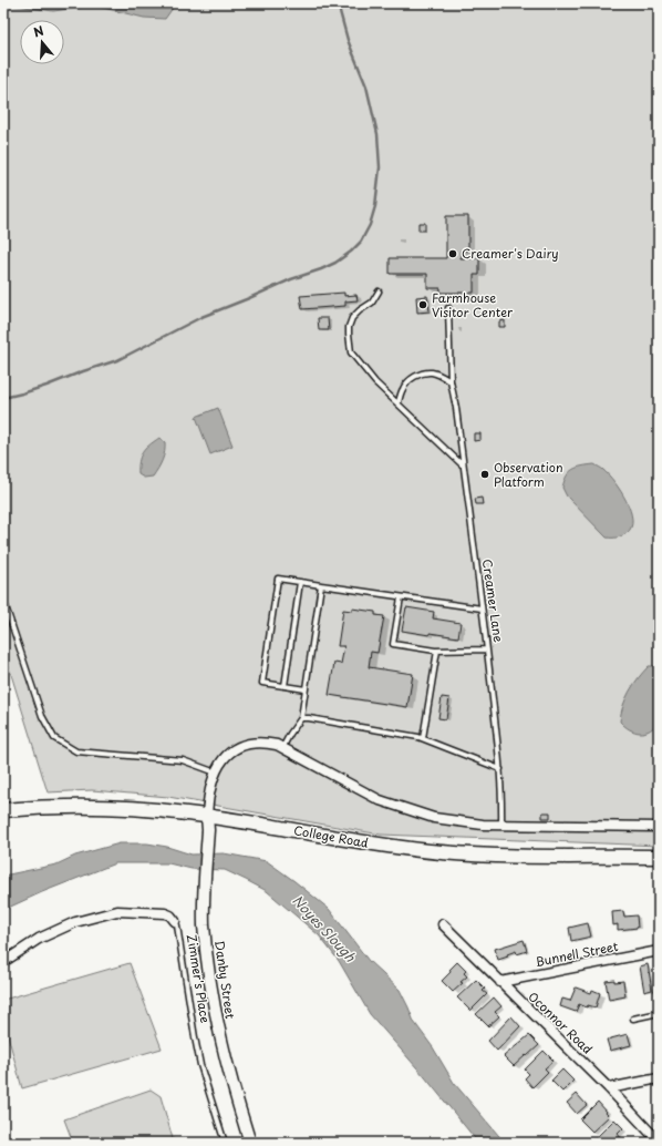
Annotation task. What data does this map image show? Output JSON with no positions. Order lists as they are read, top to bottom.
{
  "streets": {
    "main road": ["College Road"],
    "street": [
      "Bunnell Street",
      "Zimmer's Place",
      "Danby Street",
      "Oconnor Road"
    ],
    "lane": ["Creamer Lane"]
  },
  "crossings": [
    ["College Road", "Danby Street"],
    ["Bunnell Street", "Oconnor Road"]
  ],
  "water": ["Noyes Slough"],
  "places": ["Creamer's Dairy", "Farmhouse Visitor Center", "Observation Platform"],
  "north": "top"
}
